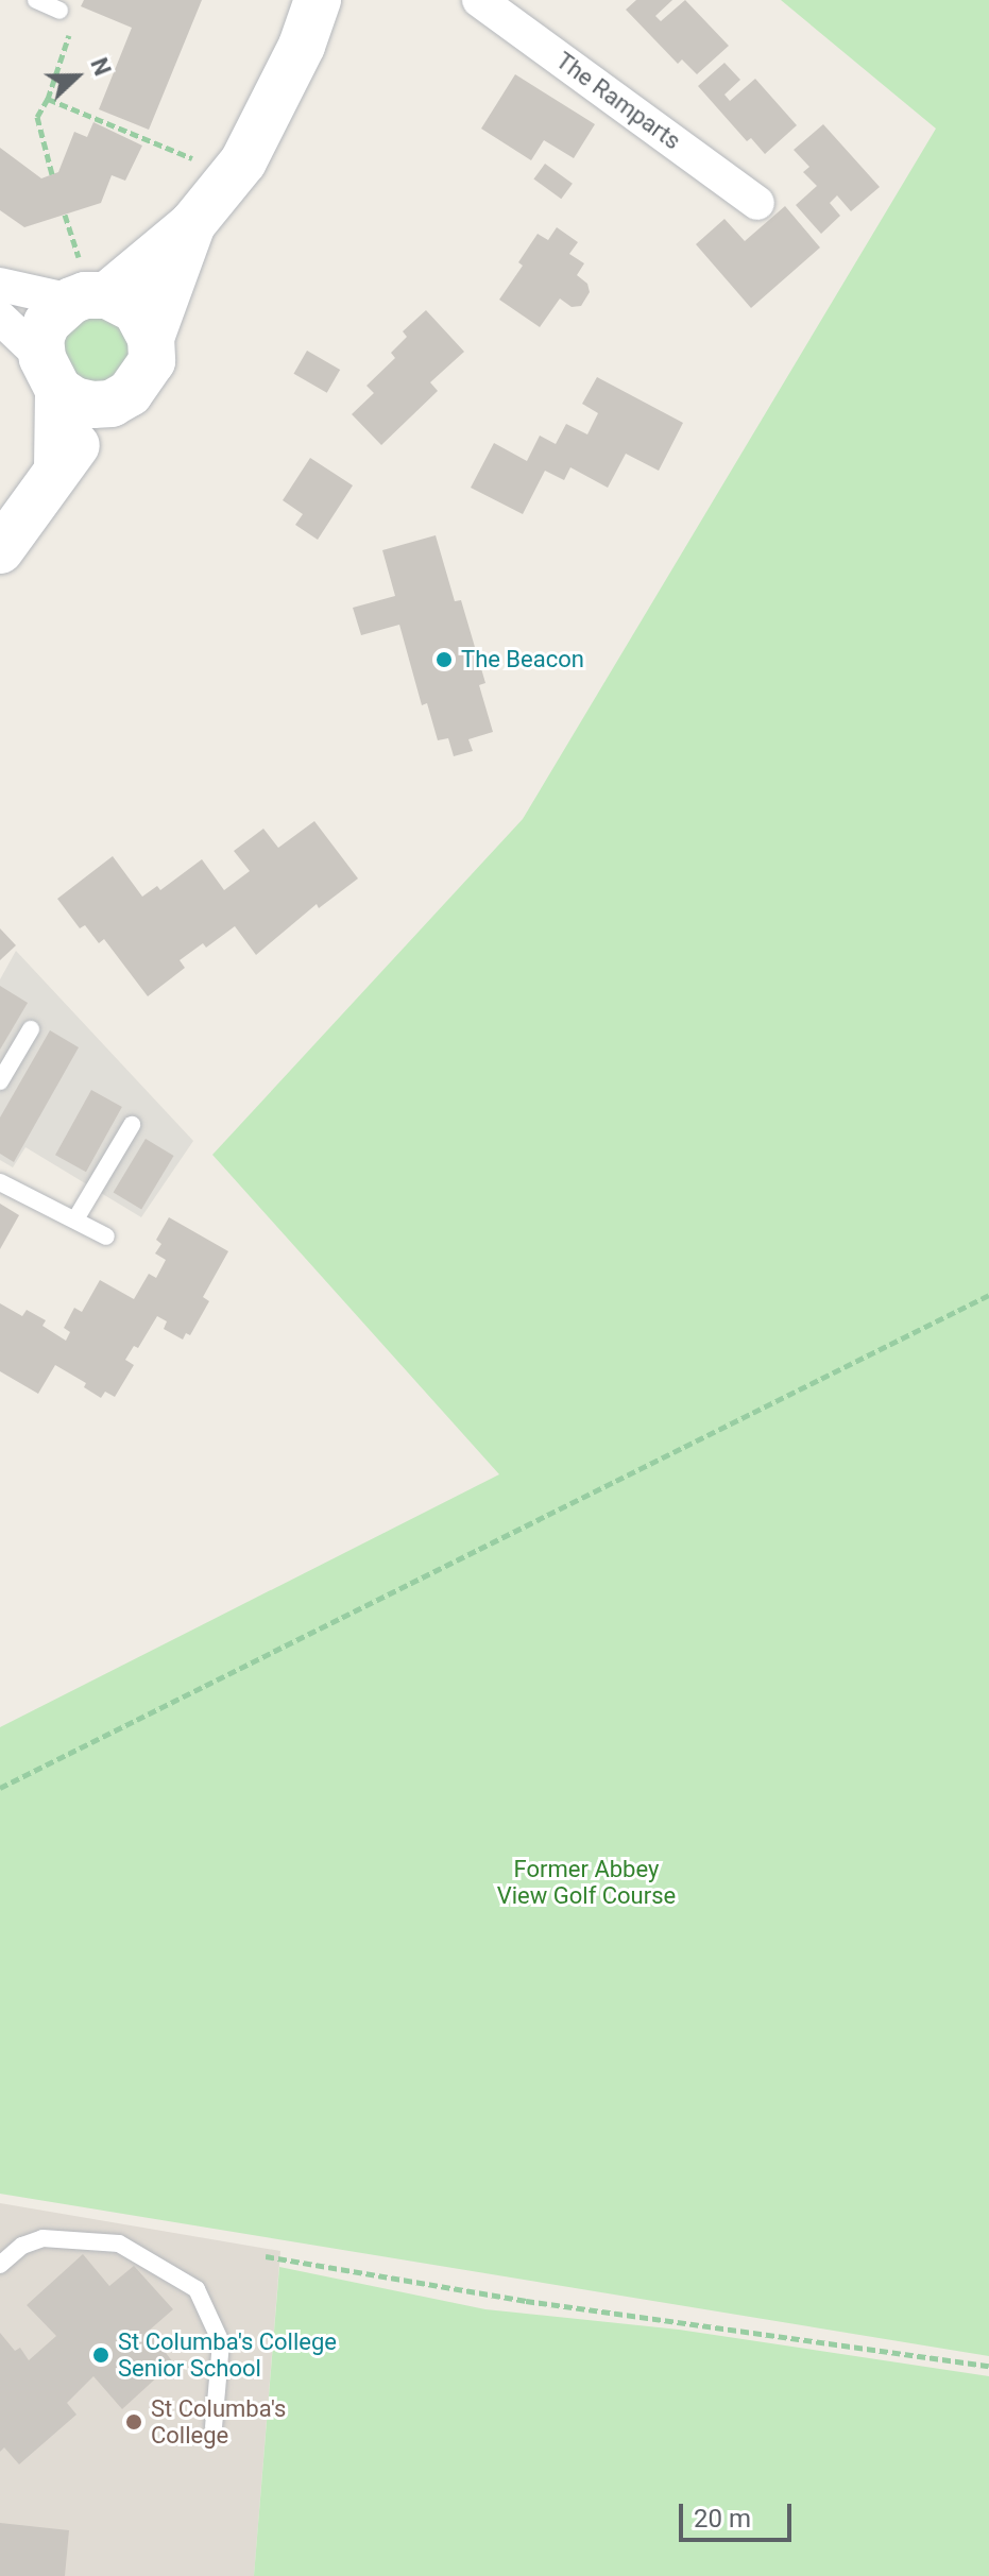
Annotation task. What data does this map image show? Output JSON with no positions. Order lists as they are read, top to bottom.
{
  "streets": {
    "street": ["The Ramparts"]
  },
  "parks": ["Former Abbey View Golf Course"],
  "places": ["The Beacon", "St Columba's College Senior School", "St Columba's College"],
  "scale_bar": "20 m",
  "north": "right"
}
